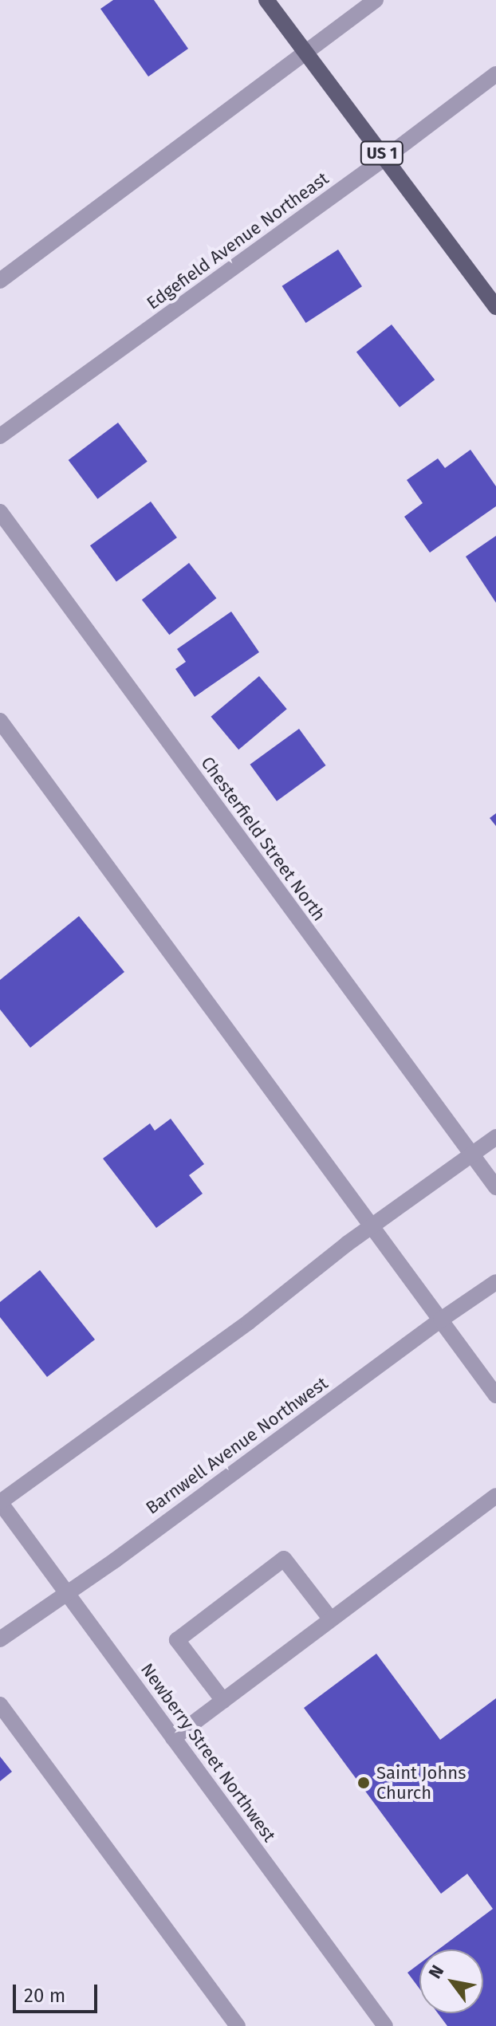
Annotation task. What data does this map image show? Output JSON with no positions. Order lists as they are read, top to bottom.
{
  "streets": {
    "main road": ["US 1"],
    "street": [
      "Edgefield Avenue Northeast",
      "Chesterfield Street North",
      "Barnwell Avenue Northwest",
      "Newberry Street Northwest"
    ]
  },
  "crossings": [
    ["US 1", "Edgefield Avenue Northeast"],
    ["Barnwell Avenue Northwest", "Newberry Street Northwest"]
  ],
  "places": ["Saint Johns Church"],
  "scale_bar": "20 m",
  "north": "top left"
}
